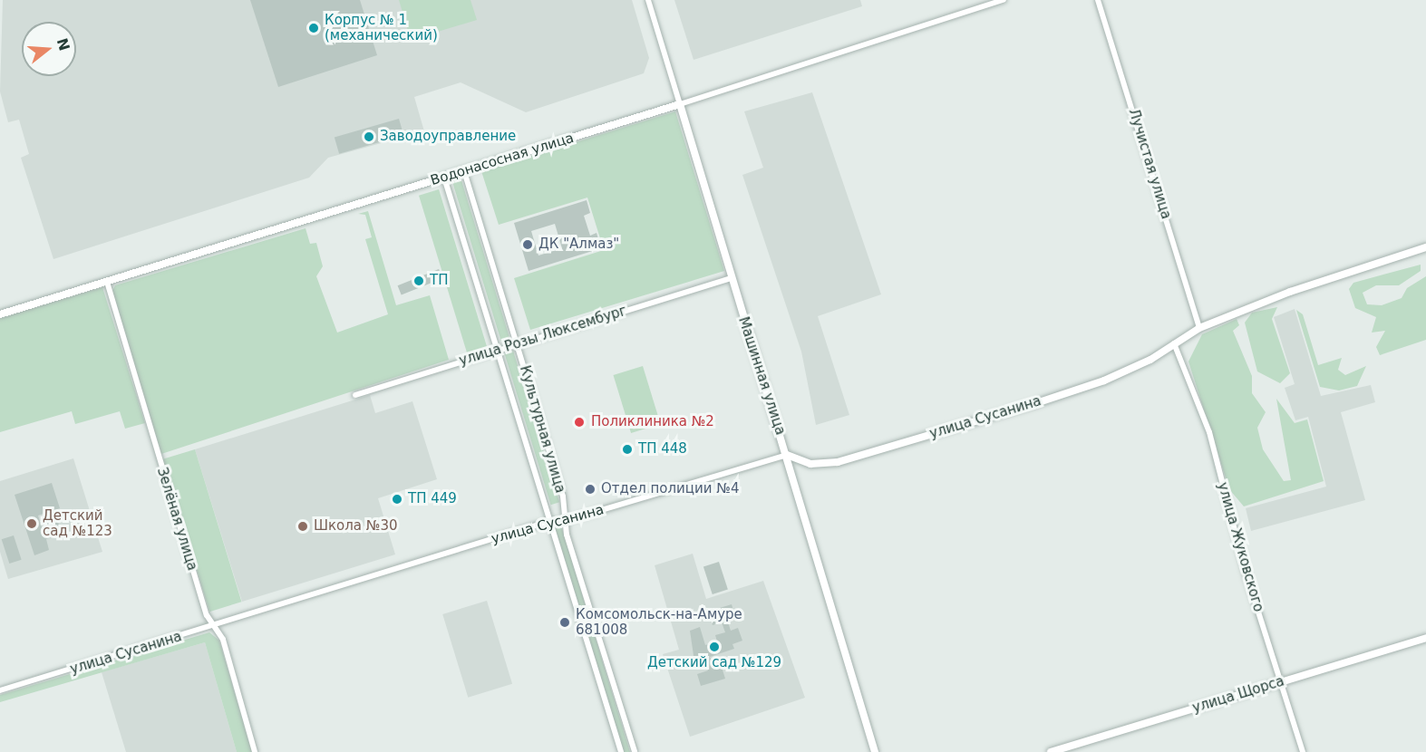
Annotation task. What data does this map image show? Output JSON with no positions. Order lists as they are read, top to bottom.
{
  "streets": {
    "street": [
      "Водонасосная улица",
      "Лучистая улица",
      "улица Розы Люксембург",
      "Машинная улица",
      "улица Сусанина",
      "Культурная улица",
      "Зелёная улица",
      "улица Жуковского",
      "улица Щорса"
    ]
  },
  "crossings": [
    ["Водонасосная улица", "Машинная улица"],
    ["Водонасосная улица", "Культурная улица"],
    ["Водонасосная улица", "Зелёная улица"],
    ["Лучистая улица", "улица Сусанина"],
    ["улица Розы Люксембург", "Машинная улица"],
    ["улица Розы Люксембург", "Культурная улица"],
    ["Машинная улица", "улица Сусанина"],
    ["улица Сусанина", "Культурная улица"],
    ["улица Сусанина", "Зелёная улица"],
    ["улица Сусанина", "улица Жуковского"],
    ["улица Жуковского", "улица Щорса"]
  ],
  "places": [
    "Корпус № 1 (механический)",
    "Заводоуправление",
    "ДК \"Алмаз\"",
    "ТП",
    "Поликлиника №2",
    "ТП 448",
    "Отдел полиции №4",
    "ТП 449",
    "Детский сад №123",
    "Школа №30",
    "Комсомольск-на-Амуре 681008",
    "Детский сад №129"
  ],
  "north": "right"
}
